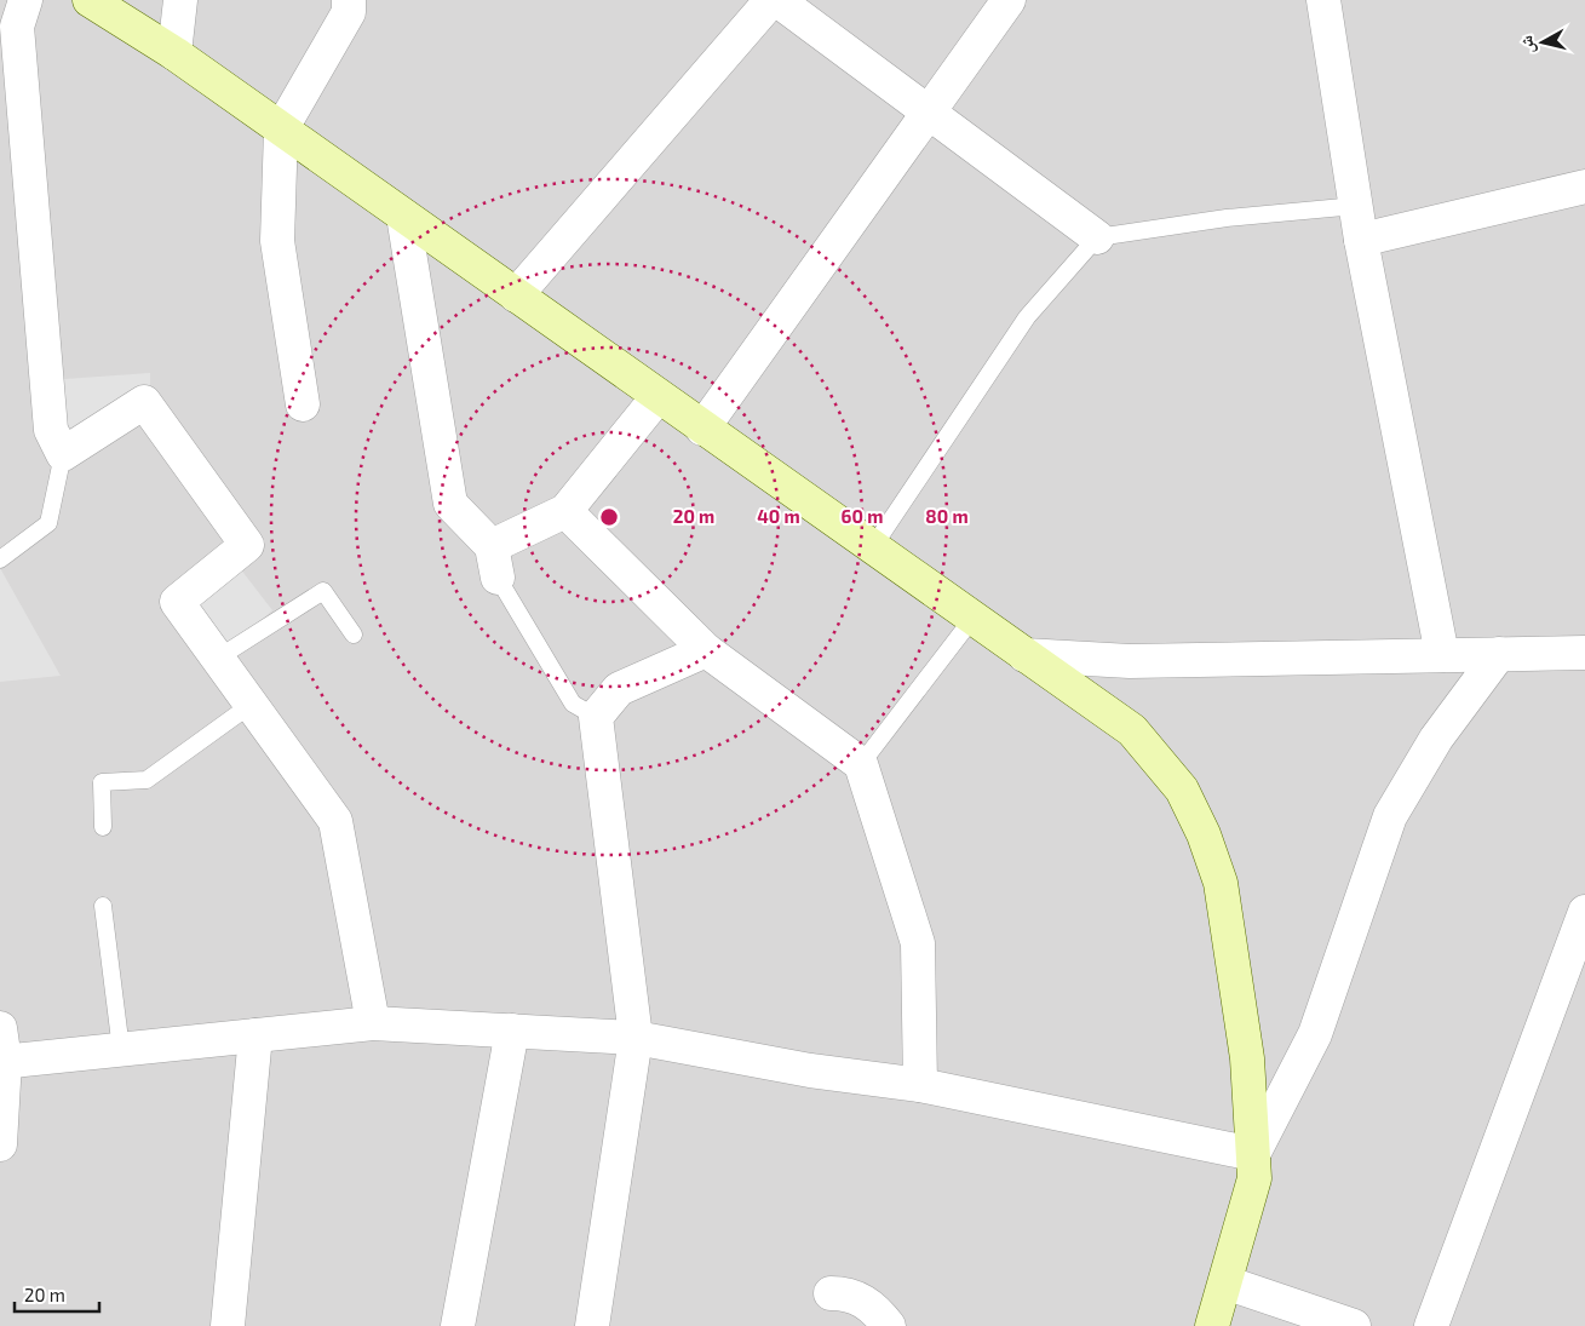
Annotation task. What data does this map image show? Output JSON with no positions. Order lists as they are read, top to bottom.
{
  "scale_bar": "20 m",
  "north": "left",
  "rings": [
    "20 m",
    "40 m",
    "60 m",
    "80 m"
  ]
}
